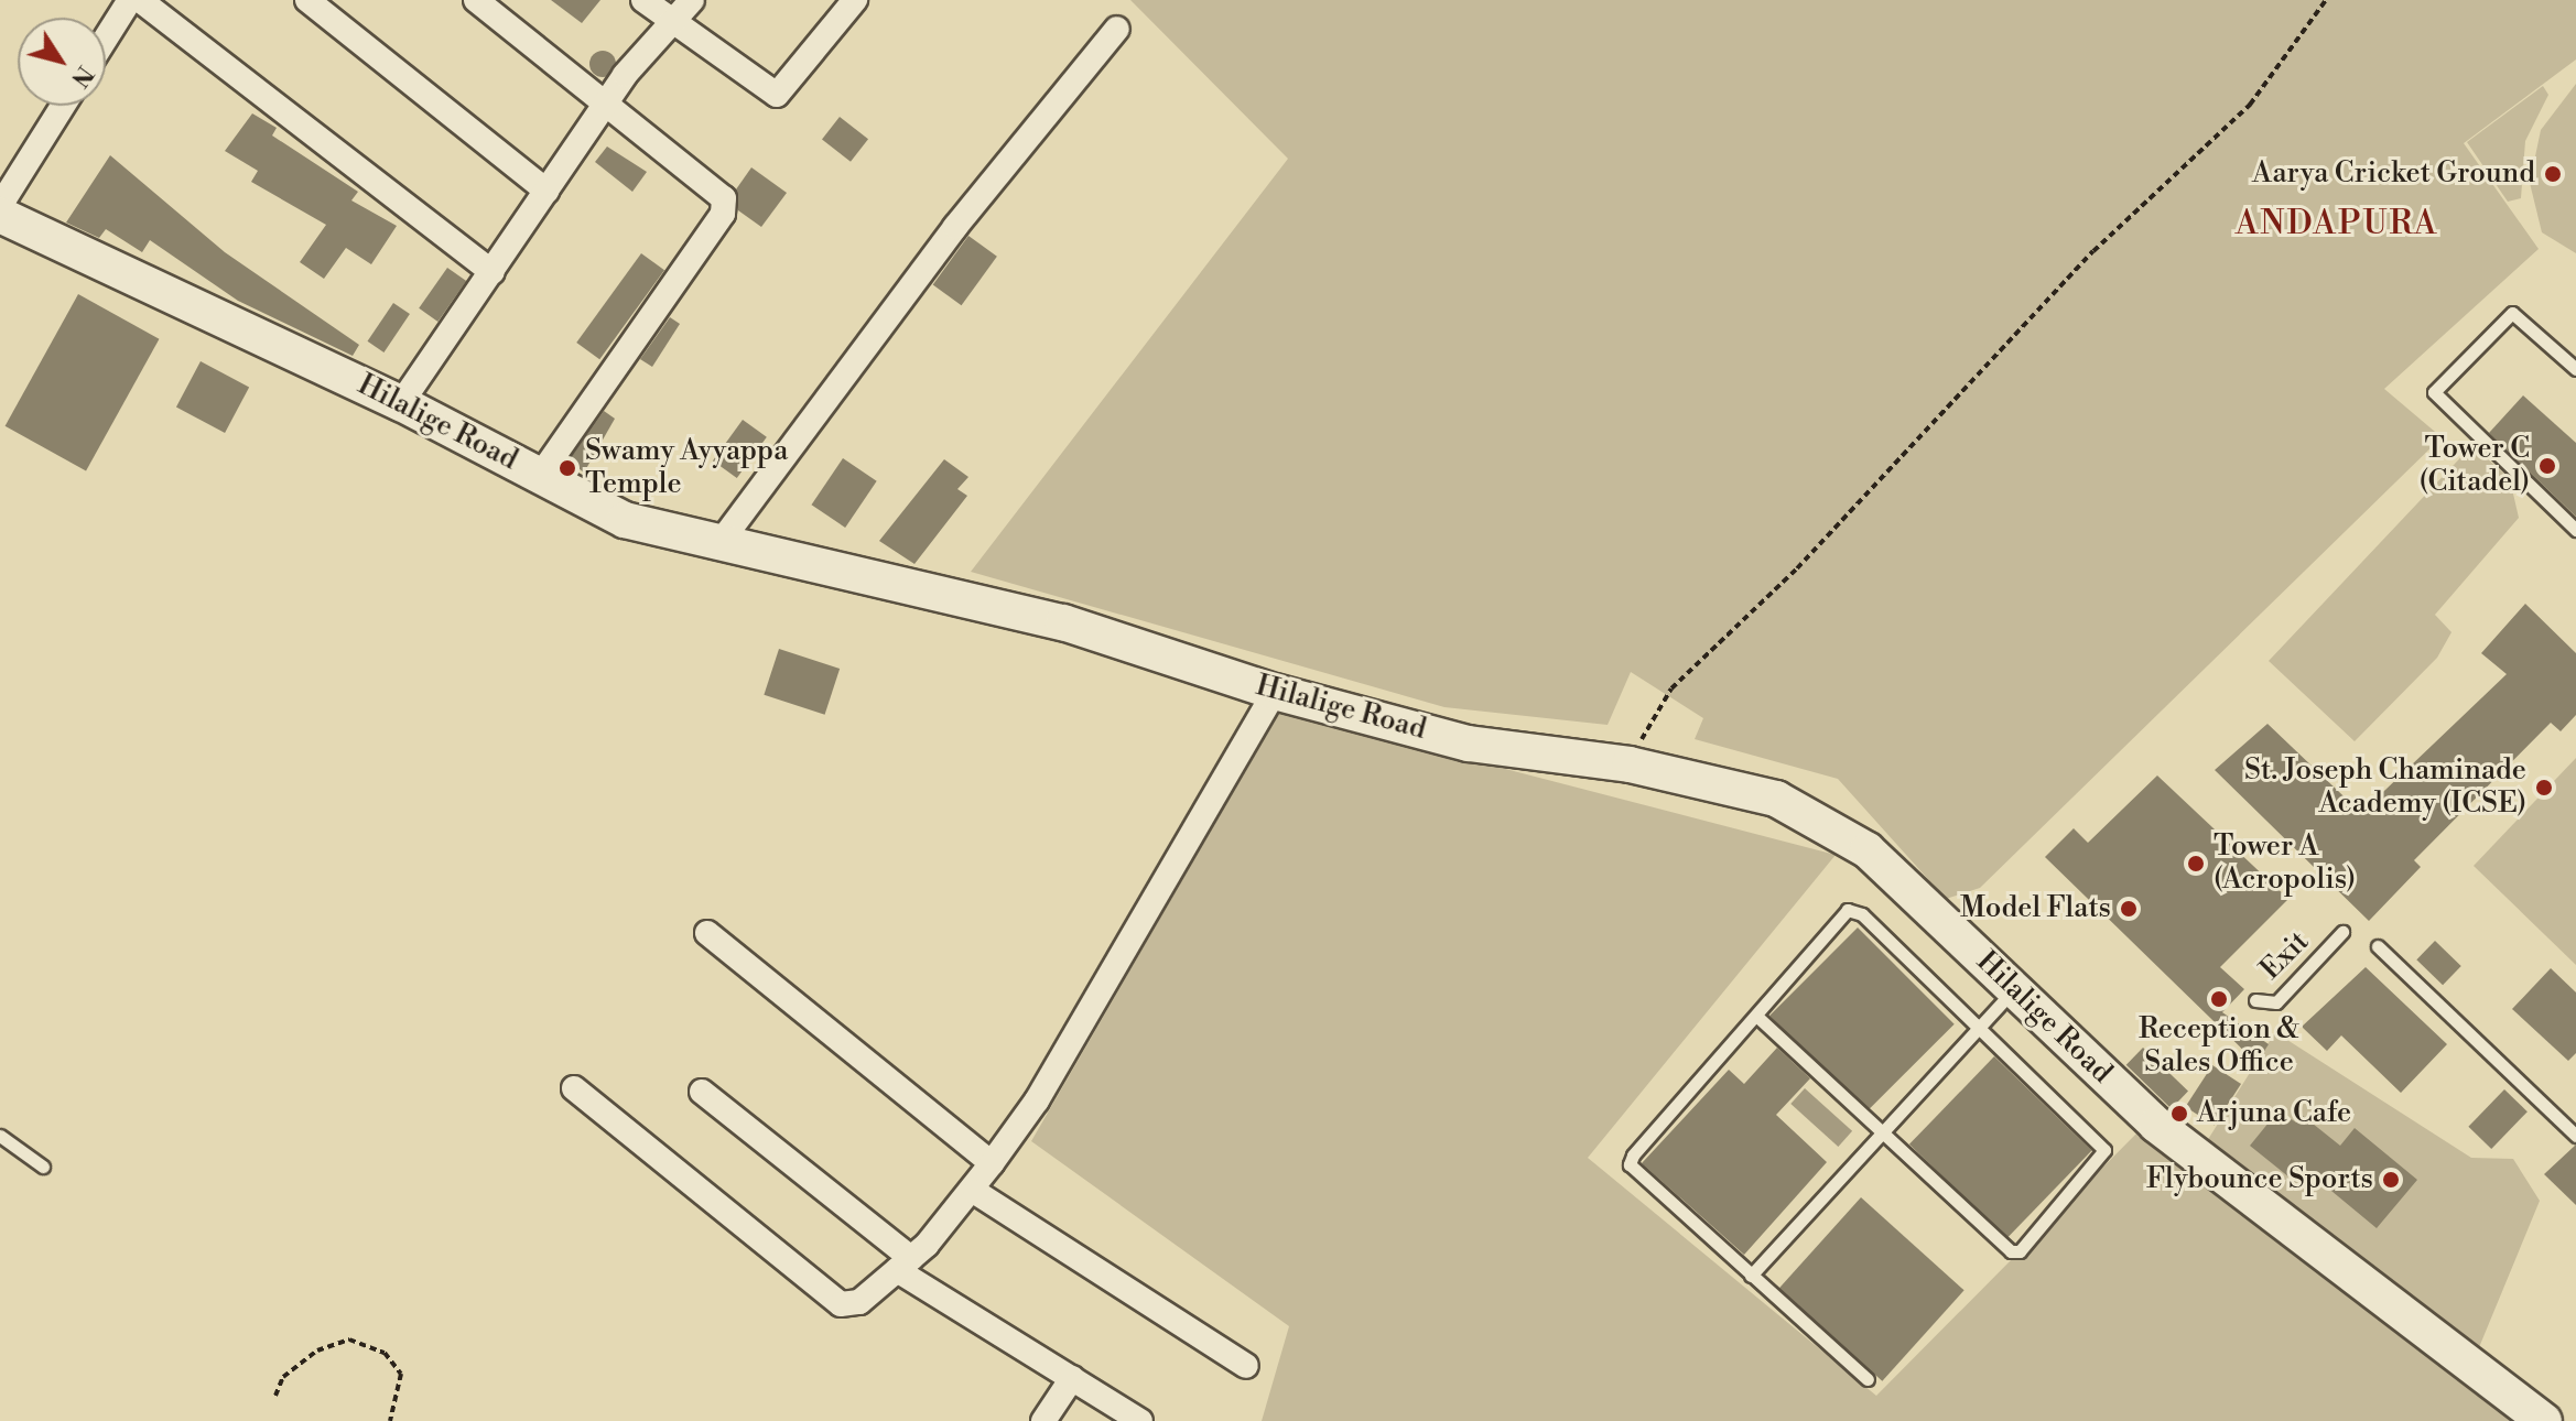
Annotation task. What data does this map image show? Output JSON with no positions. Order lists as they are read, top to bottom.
{
  "streets": {
    "street": ["Hilalige Road"],
    "lane": ["Exit"]
  },
  "districts": ["ANDAPURA"],
  "places": [
    "Aarya Cricket Ground",
    "Tower C (Citadel)",
    "Swamy Ayyappa Temple",
    "St. Joseph Chaminade Academy (ICSE)",
    "Tower A (Acropolis)",
    "Model Flats",
    "Reception & Sales Office",
    "Arjuna Cafe",
    "Flybounce Sports"
  ],
  "north": "bottom right"
}
